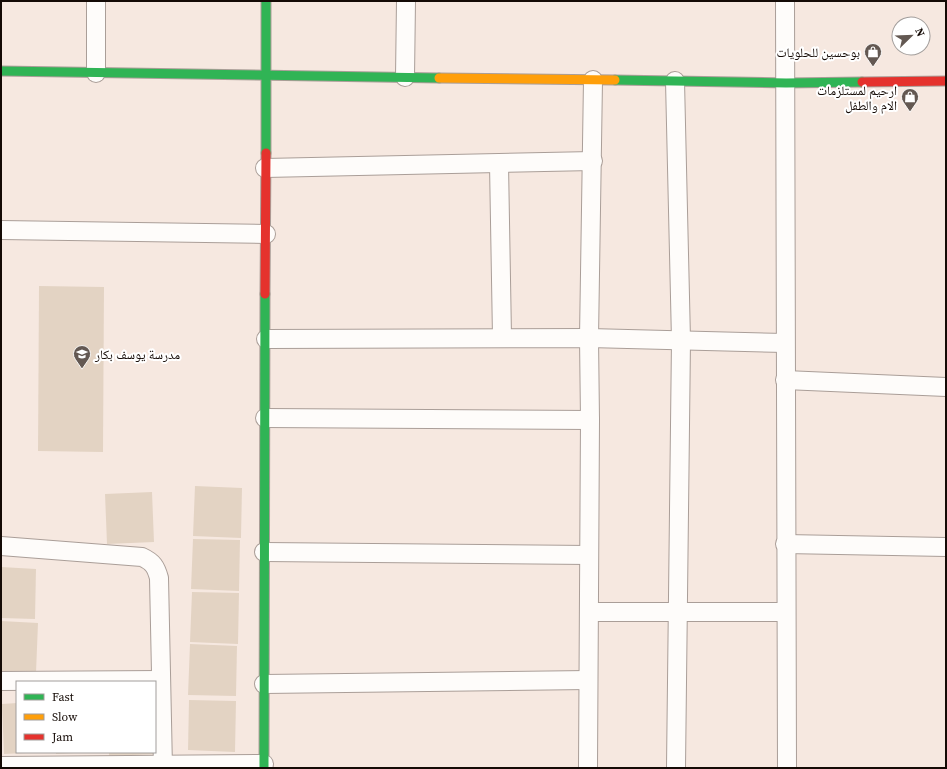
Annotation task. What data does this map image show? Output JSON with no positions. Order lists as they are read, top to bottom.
{
  "places": {
    "shop": ["بوحسين للحلويات", "ارحيم لمستلزمات الام والطفل"],
    "school or university": ["مدرسة يوسف بكار"]
  },
  "legend": ["Fast", "Slow", "Jam"],
  "north": "top right"
}
